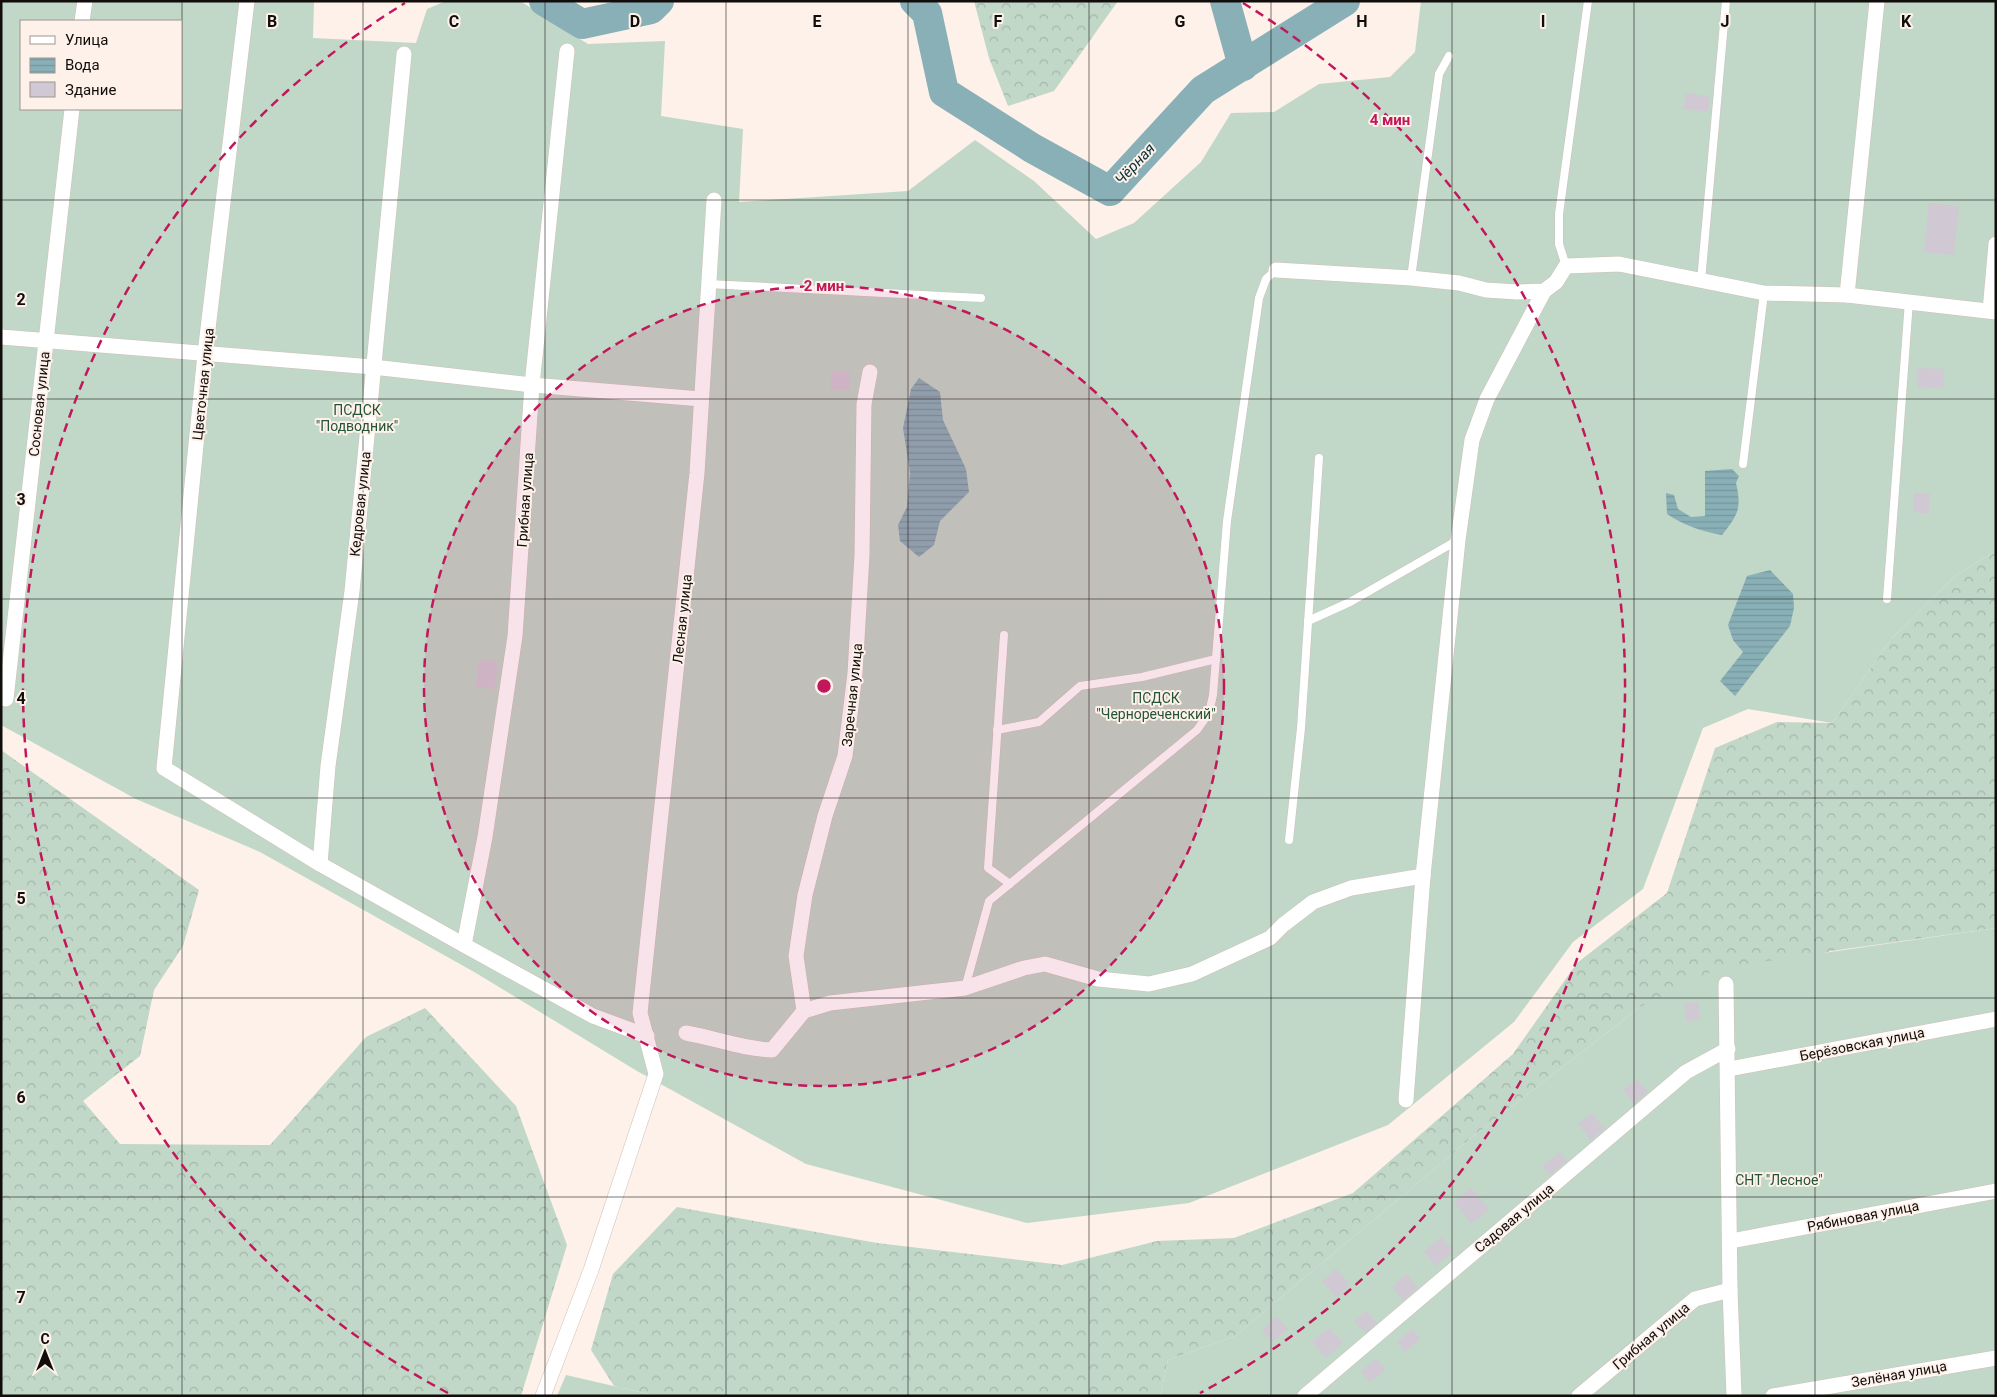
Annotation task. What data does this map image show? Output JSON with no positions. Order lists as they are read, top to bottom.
{
  "streets": {
    "street": [
      "Цветочная улица",
      "Сосновая улица",
      "Грибная улица",
      "Кедровая улица",
      "Лесная улица",
      "Заречная улица",
      "Берёзовская улица",
      "Рябиновая улица",
      "Садовая улица",
      "Зелёная улица"
    ]
  },
  "crossings": [
    ["Цветочная улица", "Кедровая улица"]
  ],
  "water": ["Чёрная"],
  "parks": ["ПСДСК \"Подводник\"", "ПСДСК \"Чернореченский\"", "СНТ \"Лесное\""],
  "legend": ["Улица", "Вода", "Здание"],
  "north": "top",
  "grid": {
    "columns": [
      "B",
      "C",
      "D",
      "E",
      "F",
      "G",
      "H",
      "I",
      "J",
      "K"
    ],
    "rows": [
      "2",
      "3",
      "4",
      "5",
      "6",
      "7"
    ]
  },
  "rings": ["4 мин", "2 мин"]
}
